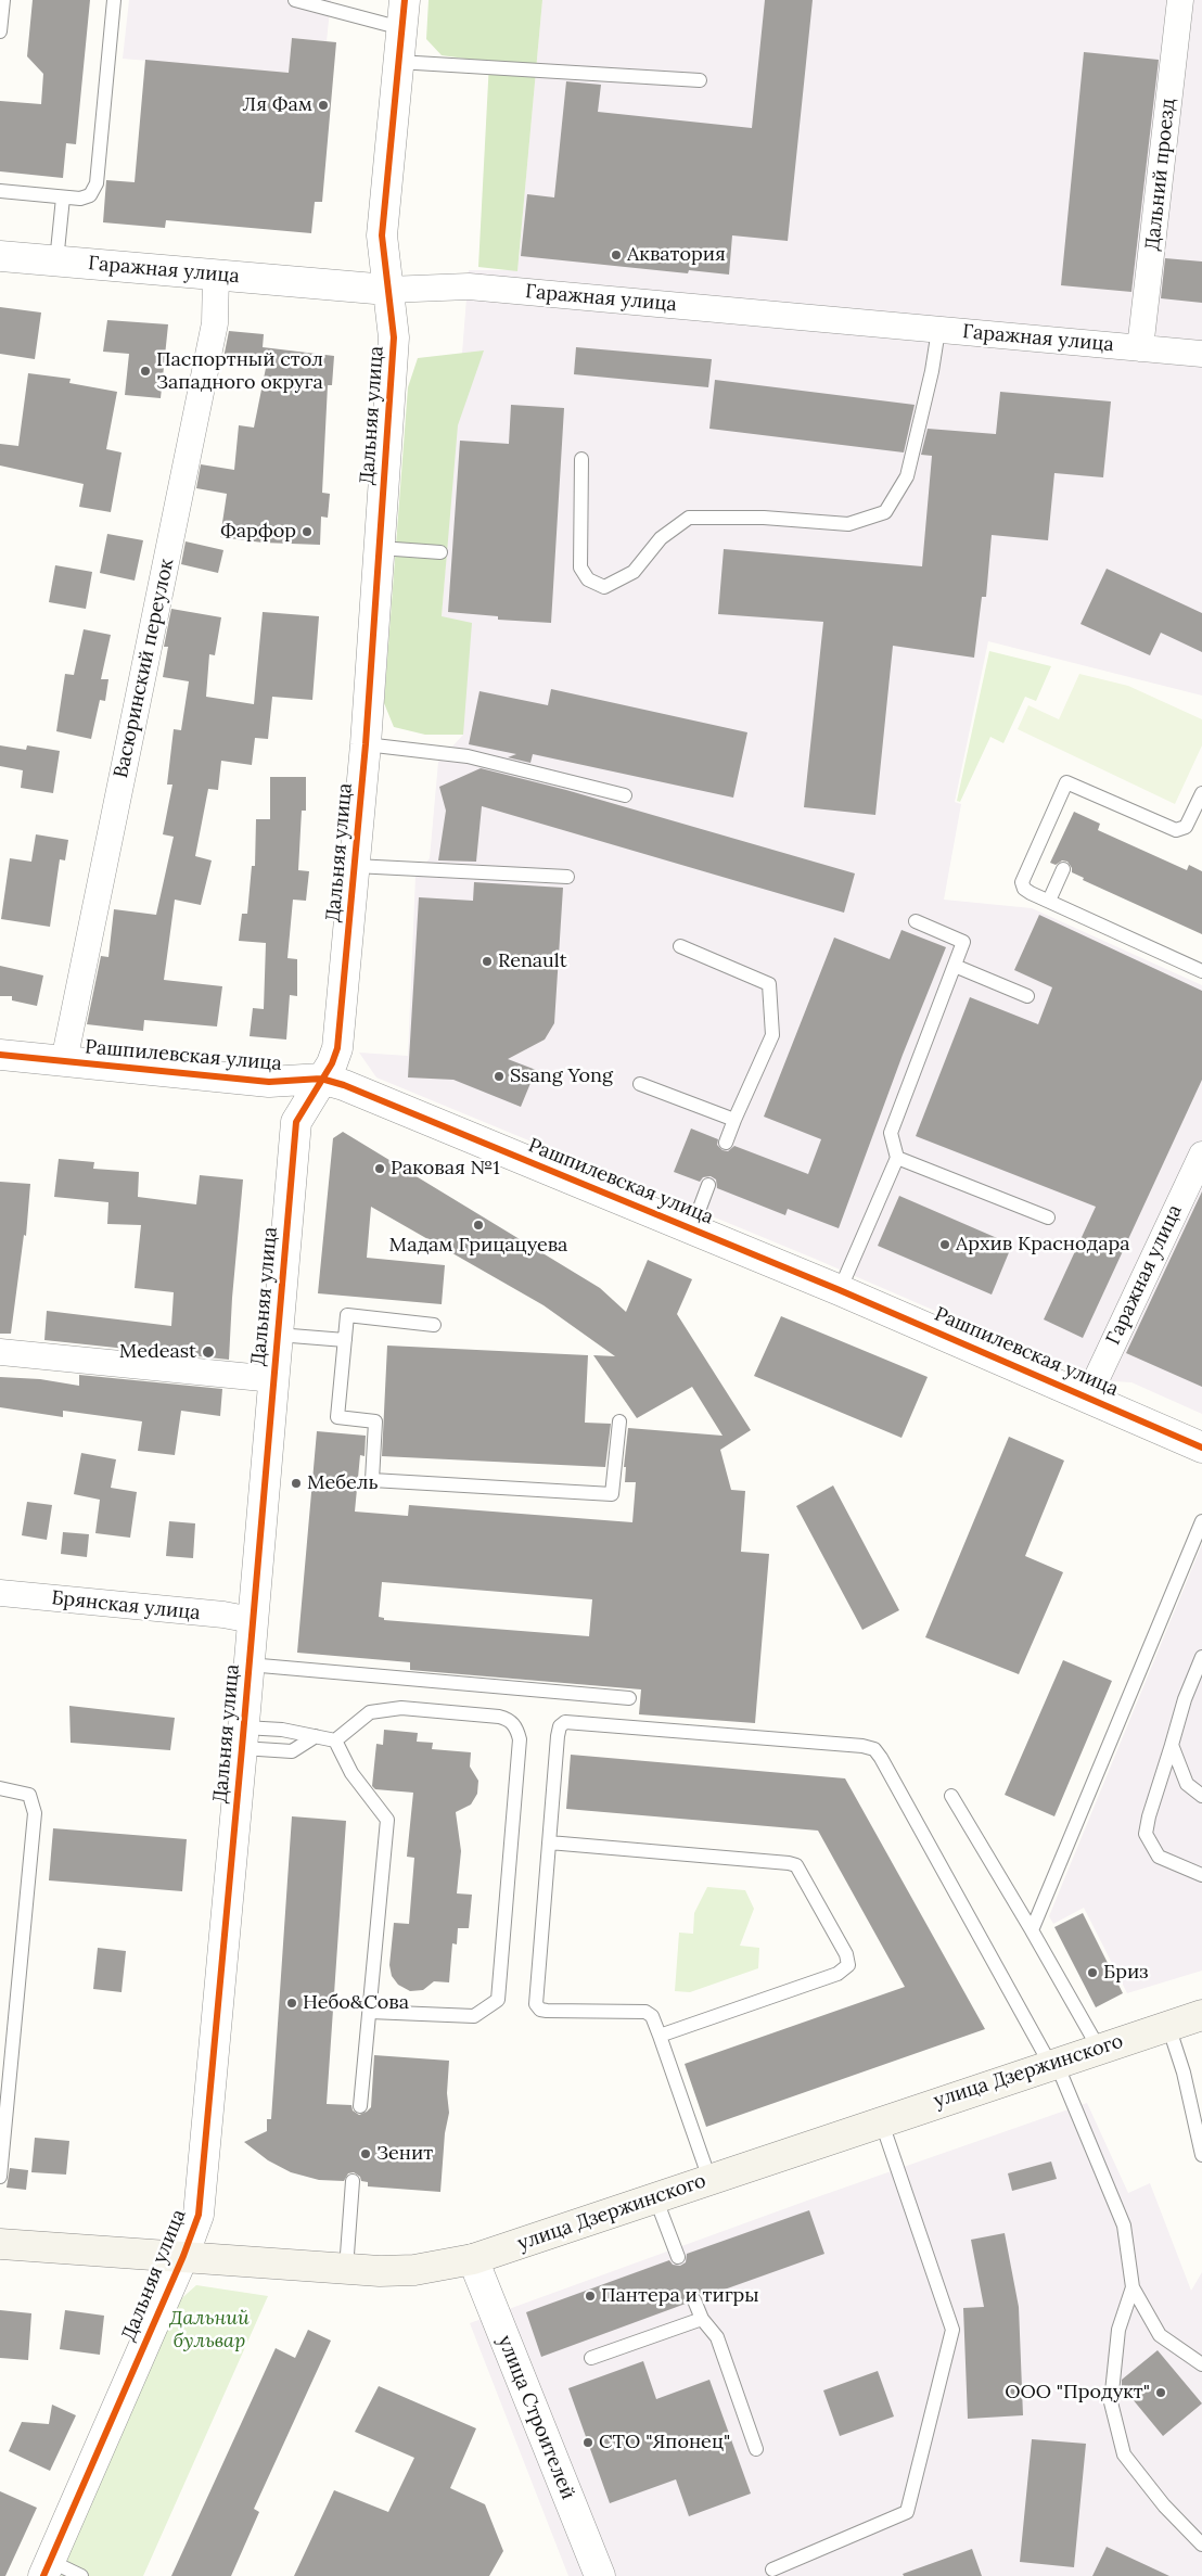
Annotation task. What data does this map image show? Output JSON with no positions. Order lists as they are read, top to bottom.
{
  "streets": {
    "main road": ["улица Дзержинского"],
    "street": [
      "Дальний проезд",
      "Гаражная улица",
      "Дальняя улица",
      "Васюринский переулок",
      "Рашпилевская улица",
      "Брянская улица",
      "улица Строителей"
    ]
  },
  "crossings": [
    ["Дальний проезд", "Гаражная улица"],
    ["Гаражная улица", "Дальняя улица"],
    ["Гаражная улица", "Васюринский переулок"],
    ["Гаражная улица", "Рашпилевская улица"],
    ["Дальняя улица", "Рашпилевская улица"],
    ["Дальняя улица", "Брянская улица"],
    ["Дальняя улица", "улица Дзержинского"],
    ["Васюринский переулок", "Рашпилевская улица"],
    ["улица Дзержинского", "улица Строителей"]
  ],
  "parks": ["Дальний бульвар"],
  "places": [
    "Ля Фам",
    "Акватория",
    "Паспортный стол Западного округа",
    "Фарфор",
    "Renault",
    "Ssang Yong",
    "Раковая №1",
    "Мадам Грицацуева",
    "Архив Краснодара",
    "Medeast",
    "Мебель",
    "Бриз",
    "Небо&Сова",
    "Зенит",
    "Пантера и тигры",
    "ООО \"Продукт\"",
    "СТО \"Японец\""
  ]
}
